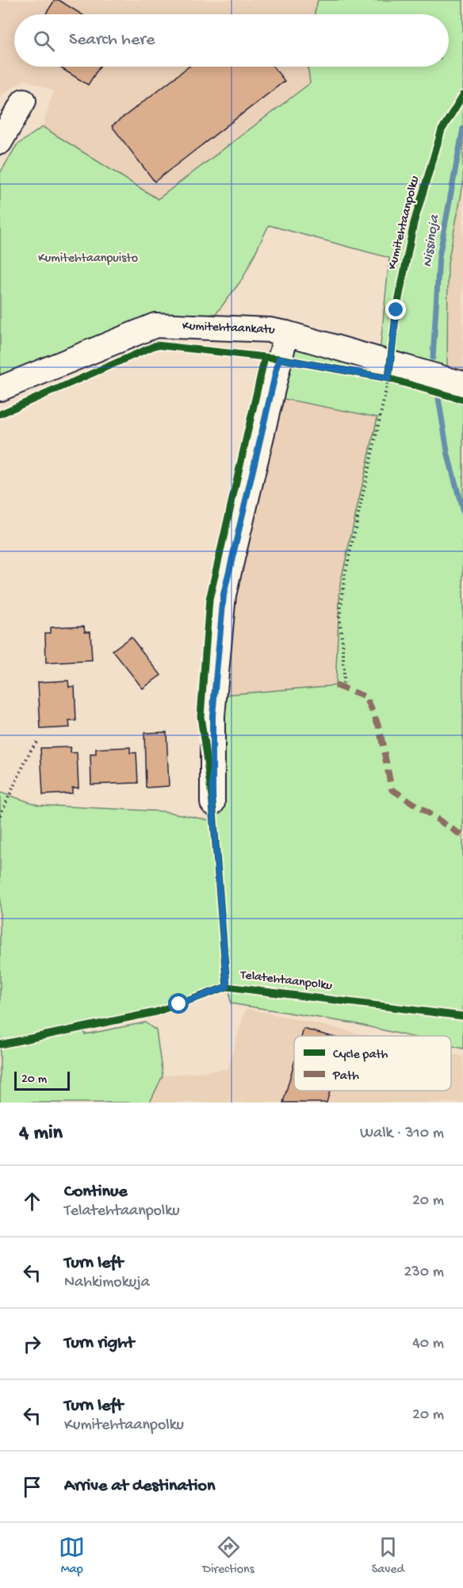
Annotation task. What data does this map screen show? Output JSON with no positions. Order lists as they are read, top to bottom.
{
  "streets": {
    "street": ["Kumitehtaankatu"],
    "cycle path": ["Kumitehtaanpolku", "Telatehtaanpolku"]
  },
  "water": ["Nissinoja"],
  "parks": ["Kumitehtaanpuisto"],
  "legend": ["Cycle path", "Path"],
  "scale_bar": "20 m",
  "page": {
    "search": "Search here",
    "scale": "20 m",
    "heading": ["4 min", "Walk · 310 m"],
    "list": [
      ["Continue", "Telatehtaanpolku", "20 m"],
      ["Turn left", "Nahkimokuja", "230 m"],
      ["Turn right", "40 m"],
      ["Turn left", "Kumitehtaanpolku", "20 m"],
      "Arrive at destination"
    ],
    "nav": ["Map", "Directions", "Saved"]
  }
}
